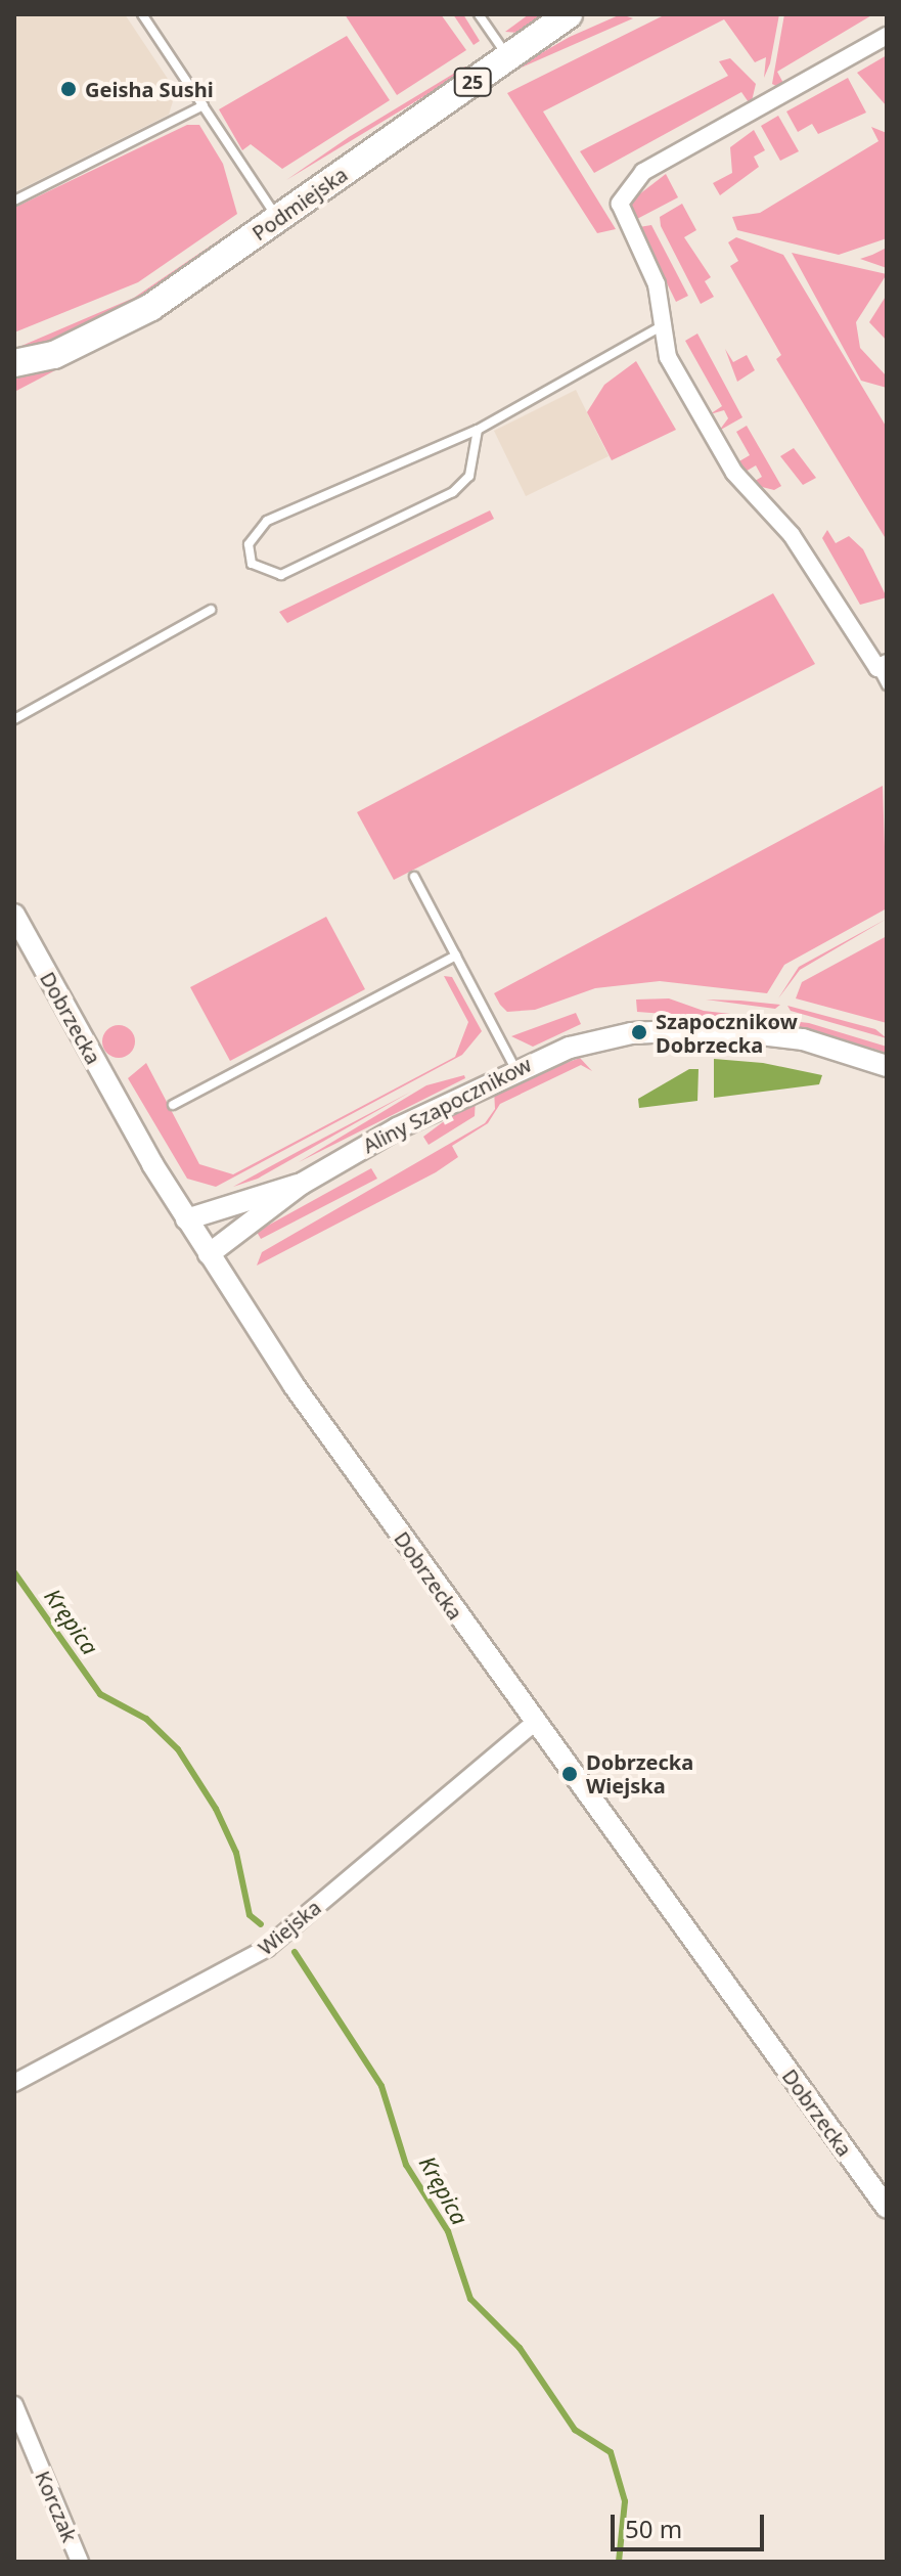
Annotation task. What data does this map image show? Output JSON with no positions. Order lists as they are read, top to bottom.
{
  "streets": {
    "main road": ["25", "Podmiejska"],
    "street": [
      "Dobrzecka",
      "Aliny Szapocznikow",
      "Wiejska",
      "Korczak"
    ]
  },
  "crossings": [
    ["Dobrzecka", "Aliny Szapocznikow"],
    ["Dobrzecka", "Wiejska"]
  ],
  "water": ["Krępica"],
  "places": ["Geisha Sushi", "Szapocznikow Dobrzecka", "Dobrzecka Wiejska"],
  "scale_bar": "50 m"
}
